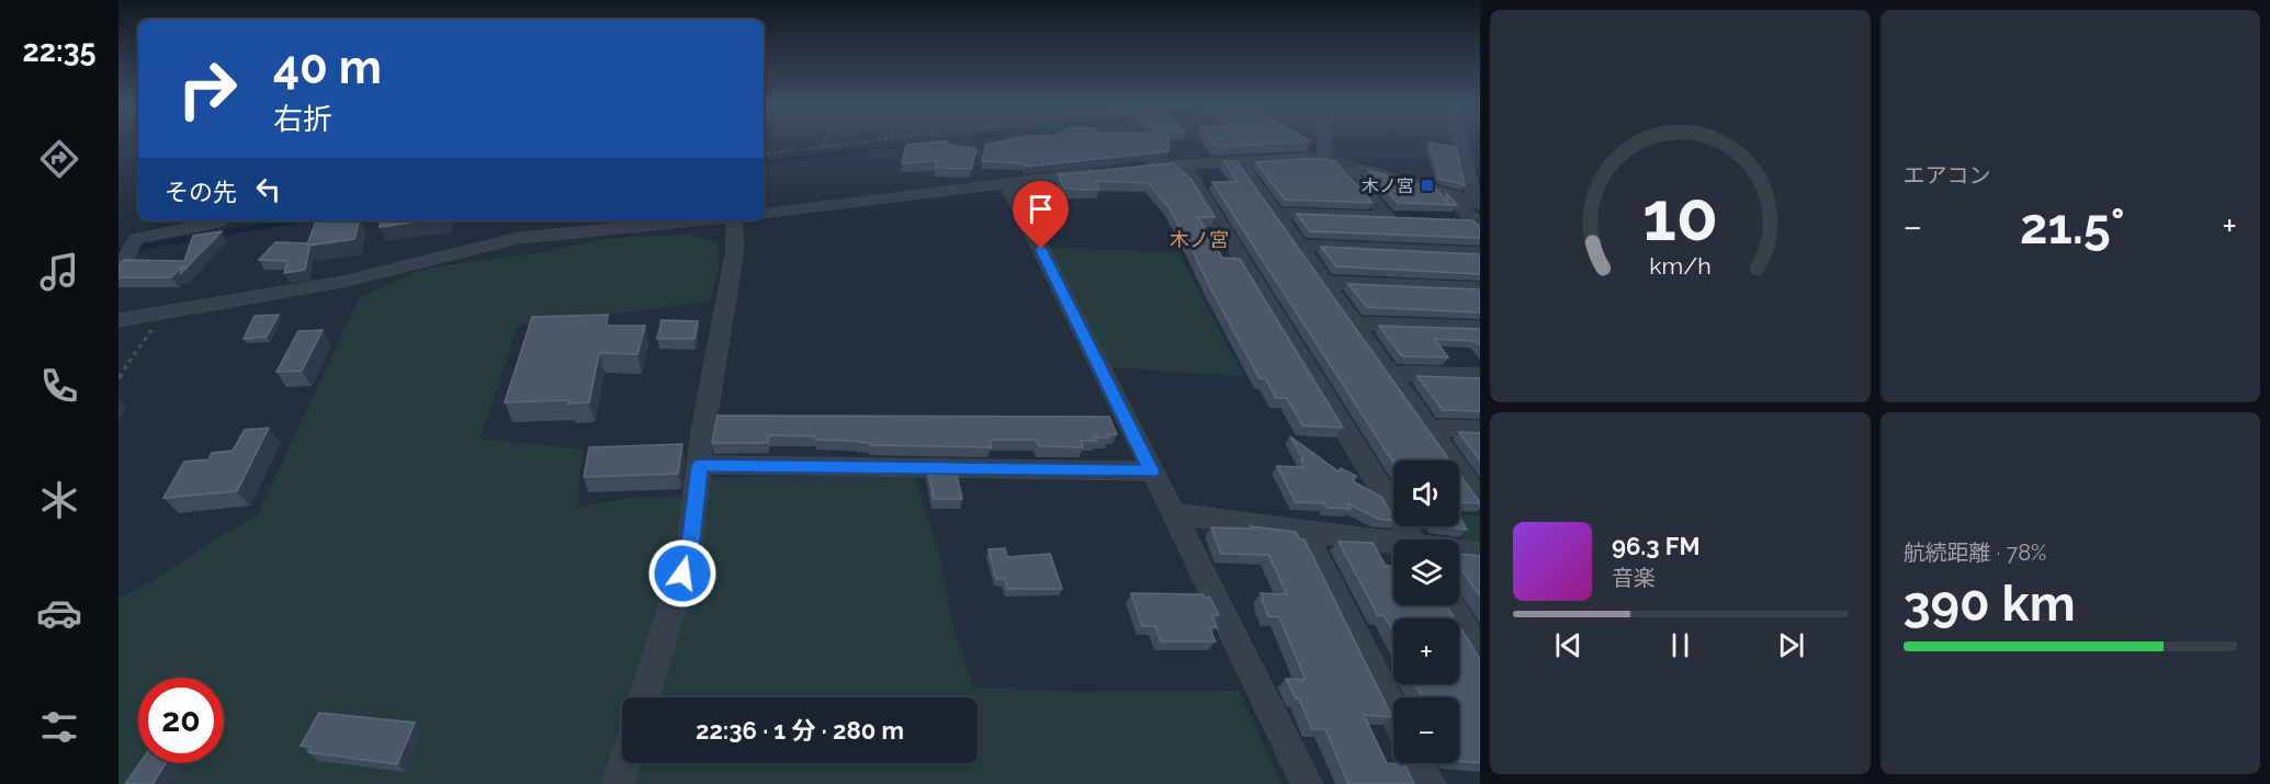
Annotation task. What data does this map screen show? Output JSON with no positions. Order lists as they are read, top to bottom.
{
  "districts": ["木ノ宮"],
  "places": {
    "transit": ["木ノ宮"]
  },
  "page": {
    "tabs": "22:35",
    "tile": [
      "エアコン",
      ["航続距離 · 78%", "390 km"]
    ],
    "turn": ["40 m", "右折"],
    "then": "その先",
    "heat": ["−", "21.5°", "+"],
    "map_buttons": ["+", "−"],
    "song": ["96.3 FM", "音楽"],
    "limit": "20",
    "trip": "22:36 · 1 分 · 280 m",
    "gauge": ["10", "km/h"]
  }
}
